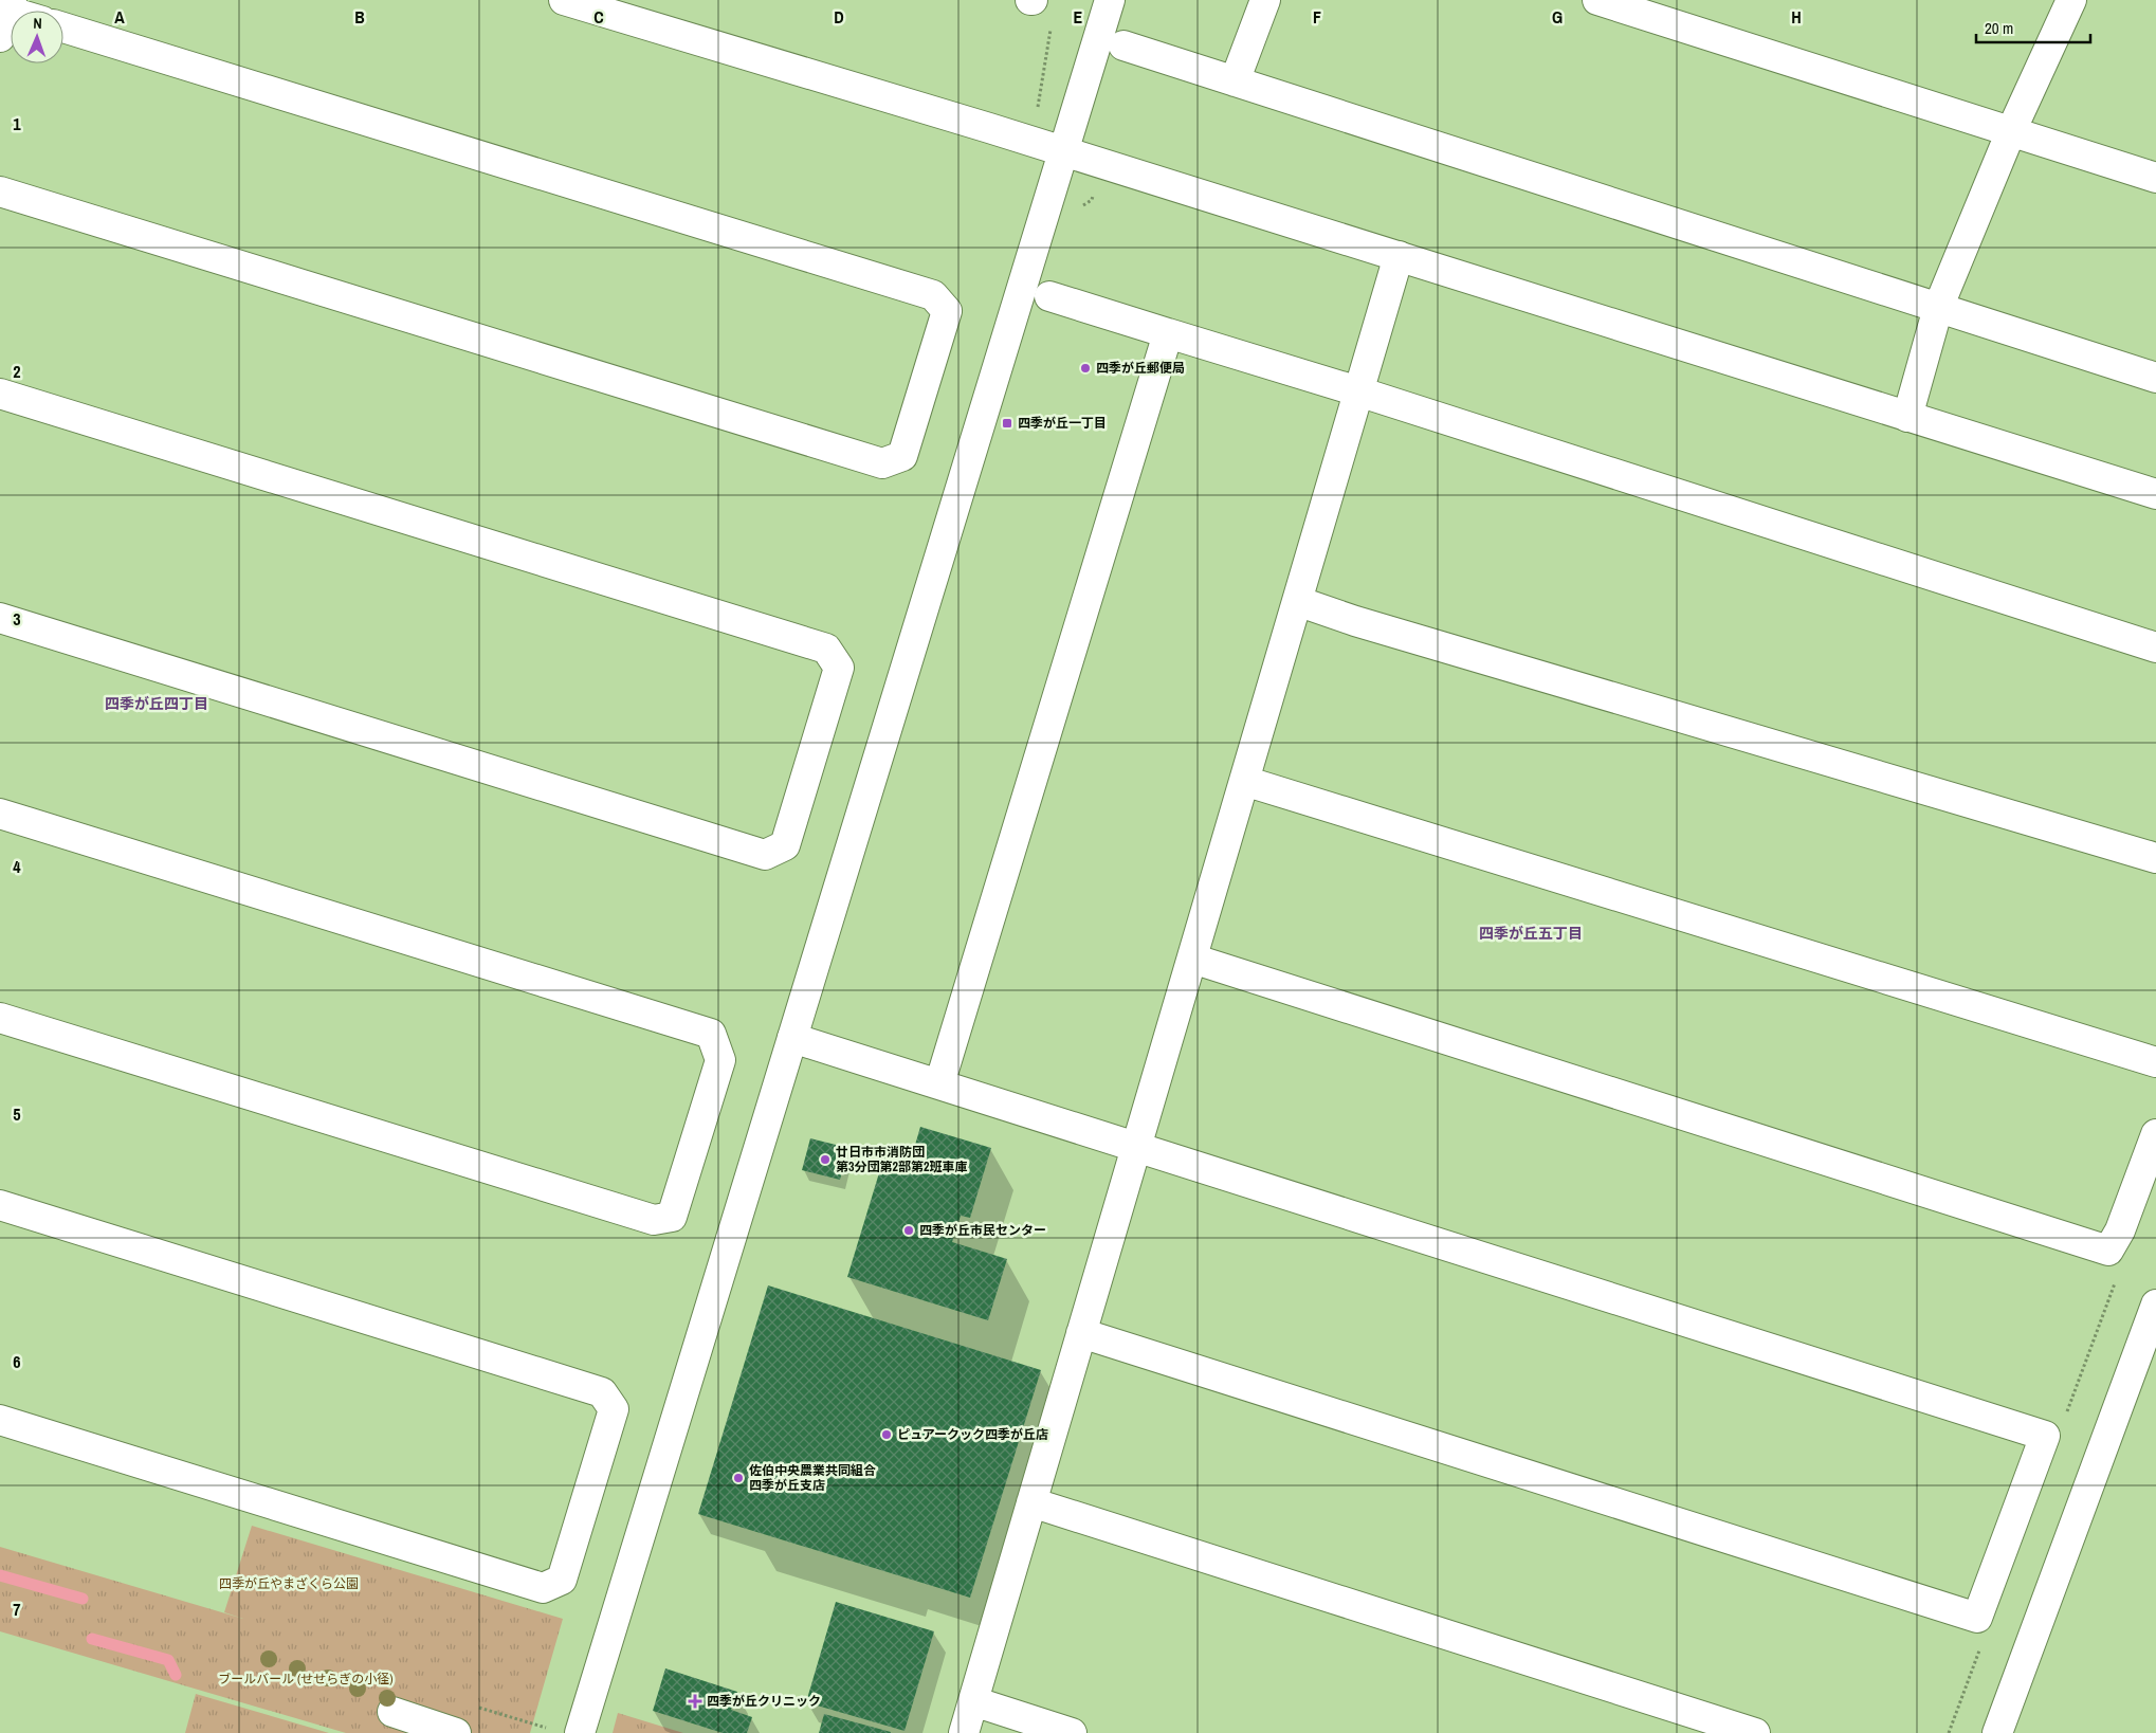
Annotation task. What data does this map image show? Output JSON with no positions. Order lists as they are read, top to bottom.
{
  "districts": ["四季が丘四丁目", "四季が丘五丁目"],
  "parks": ["四季が丘やまざくら公園", "ブールバール (せせらぎの小径)"],
  "places": {
    "other": [
      "四季が丘郵便局",
      "廿日市市消防団 第3分団第2部第2班車庫",
      "四季が丘市民センター",
      "ピュアークック四季が丘店",
      "佐伯中央農業共同組合 四季が丘支店"
    ],
    "transit": ["四季が丘一丁目"],
    "health": ["四季が丘クリニック"]
  },
  "scale_bar": "20 m",
  "north": "top",
  "grid": {
    "columns": [
      "A",
      "B",
      "C",
      "D",
      "E",
      "F",
      "G",
      "H"
    ],
    "rows": [
      "1",
      "2",
      "3",
      "4",
      "5",
      "6",
      "7"
    ]
  }
}
